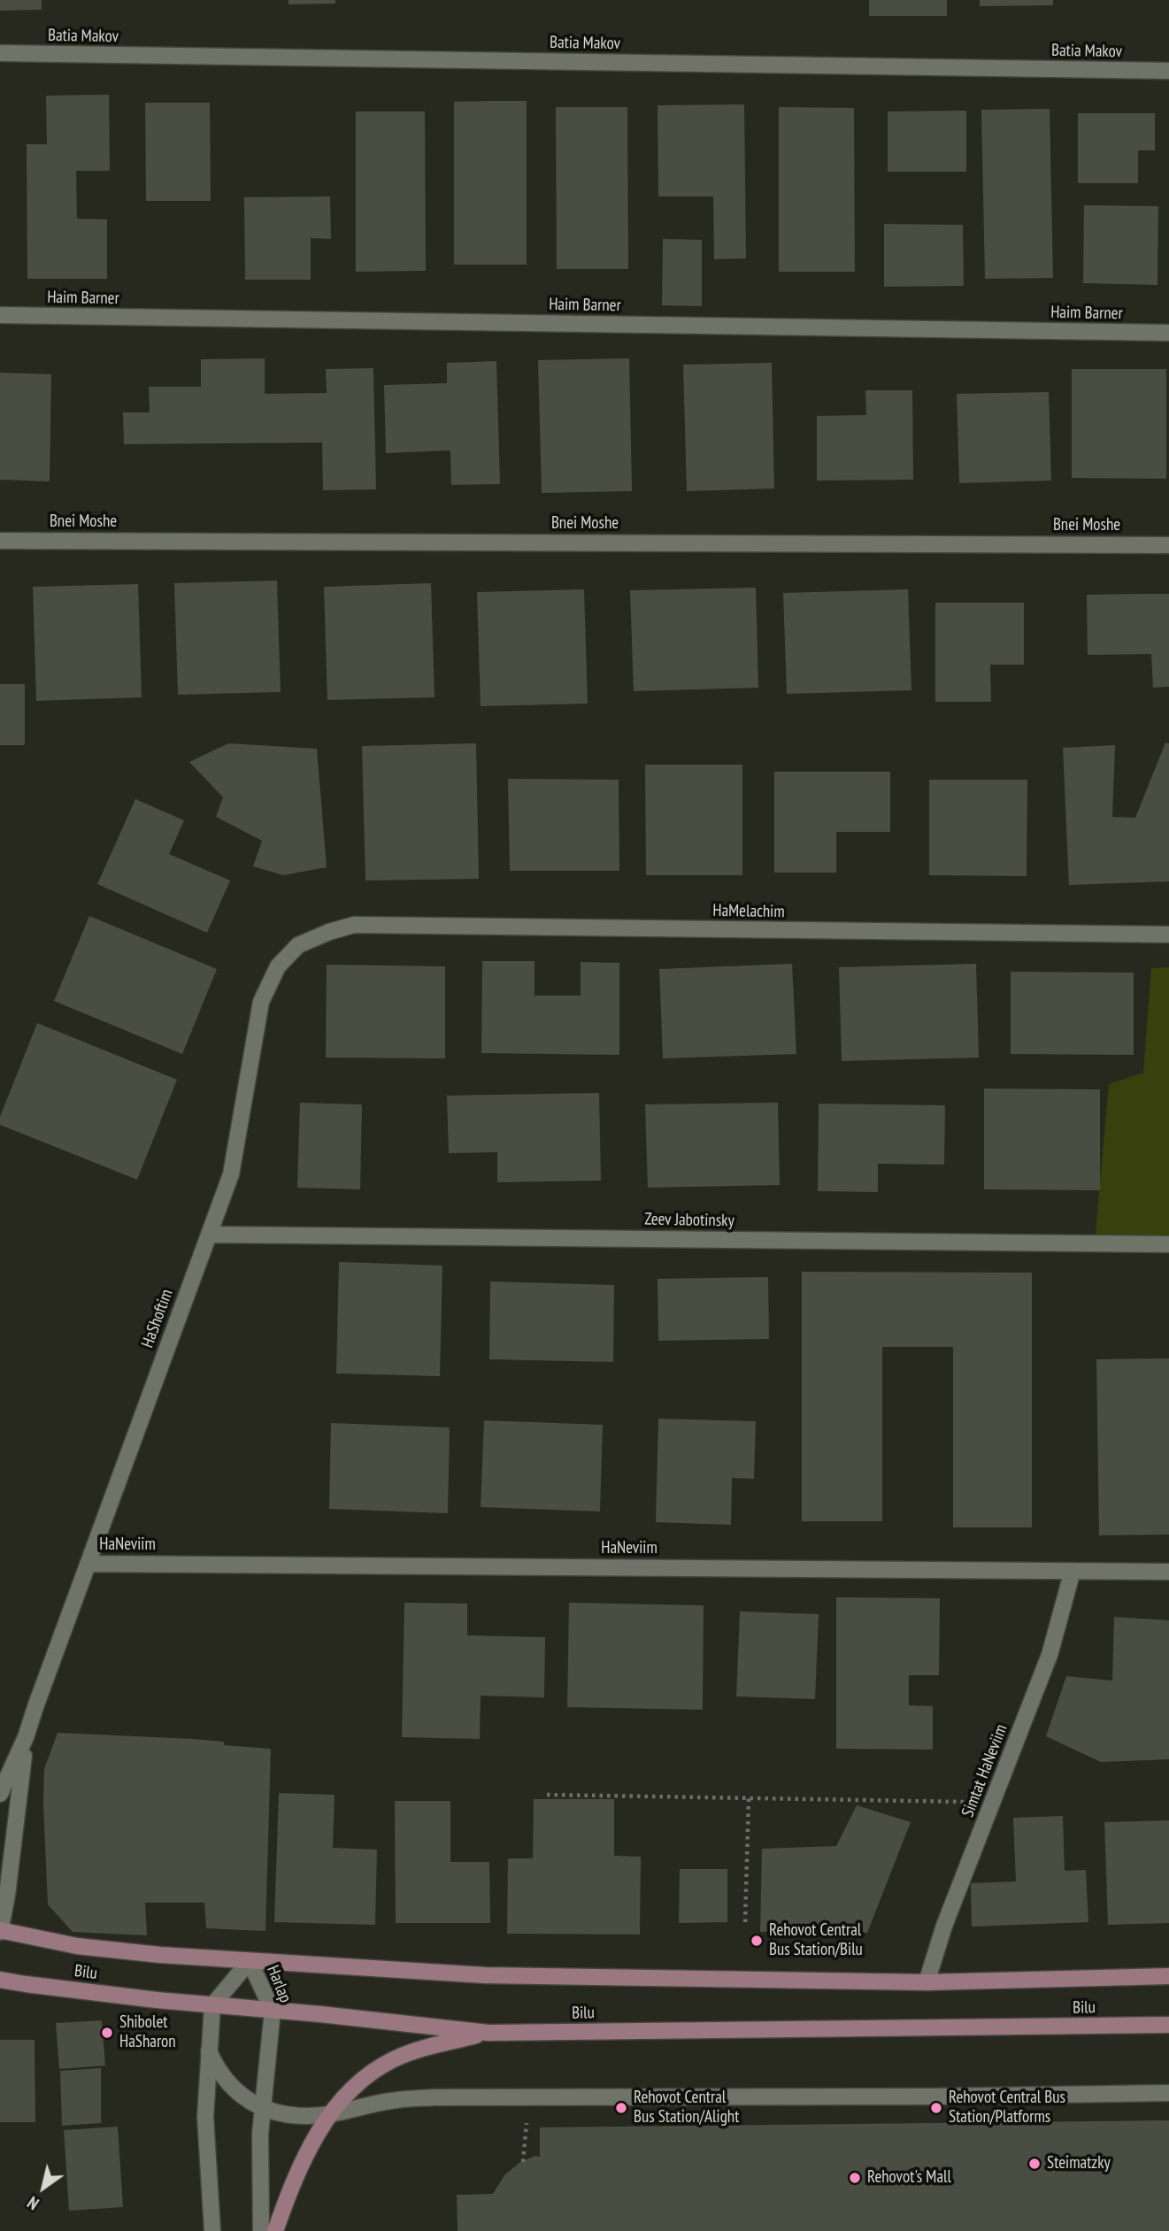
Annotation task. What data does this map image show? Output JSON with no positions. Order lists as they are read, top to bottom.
{
  "streets": {
    "street": [
      "Batia Makov",
      "Haim Barner",
      "Bnei Moshe",
      "HaMelachim",
      "Zeev Jabotinsky",
      "HaShoftim",
      "HaNeviim",
      "Simtat HaNeviim",
      "Bilu",
      "Harlap"
    ]
  },
  "crossings": [
    ["HaMelachim", "HaShoftim"],
    ["Zeev Jabotinsky", "HaShoftim"],
    ["HaShoftim", "HaNeviim"],
    ["HaShoftim", "Bilu"],
    ["HaNeviim", "Simtat HaNeviim"],
    ["Simtat HaNeviim", "Bilu"],
    ["Bilu", "Harlap"]
  ],
  "places": [
    "Rehovot Central Bus Station/Bilu",
    "Shibolet HaSharon",
    "Rehovot Central Bus Station/Alight",
    "Rehovot Central Bus Station/Platforms",
    "Steimatzky",
    "Rehovot's Mall"
  ],
  "north": "bottom left"
}
